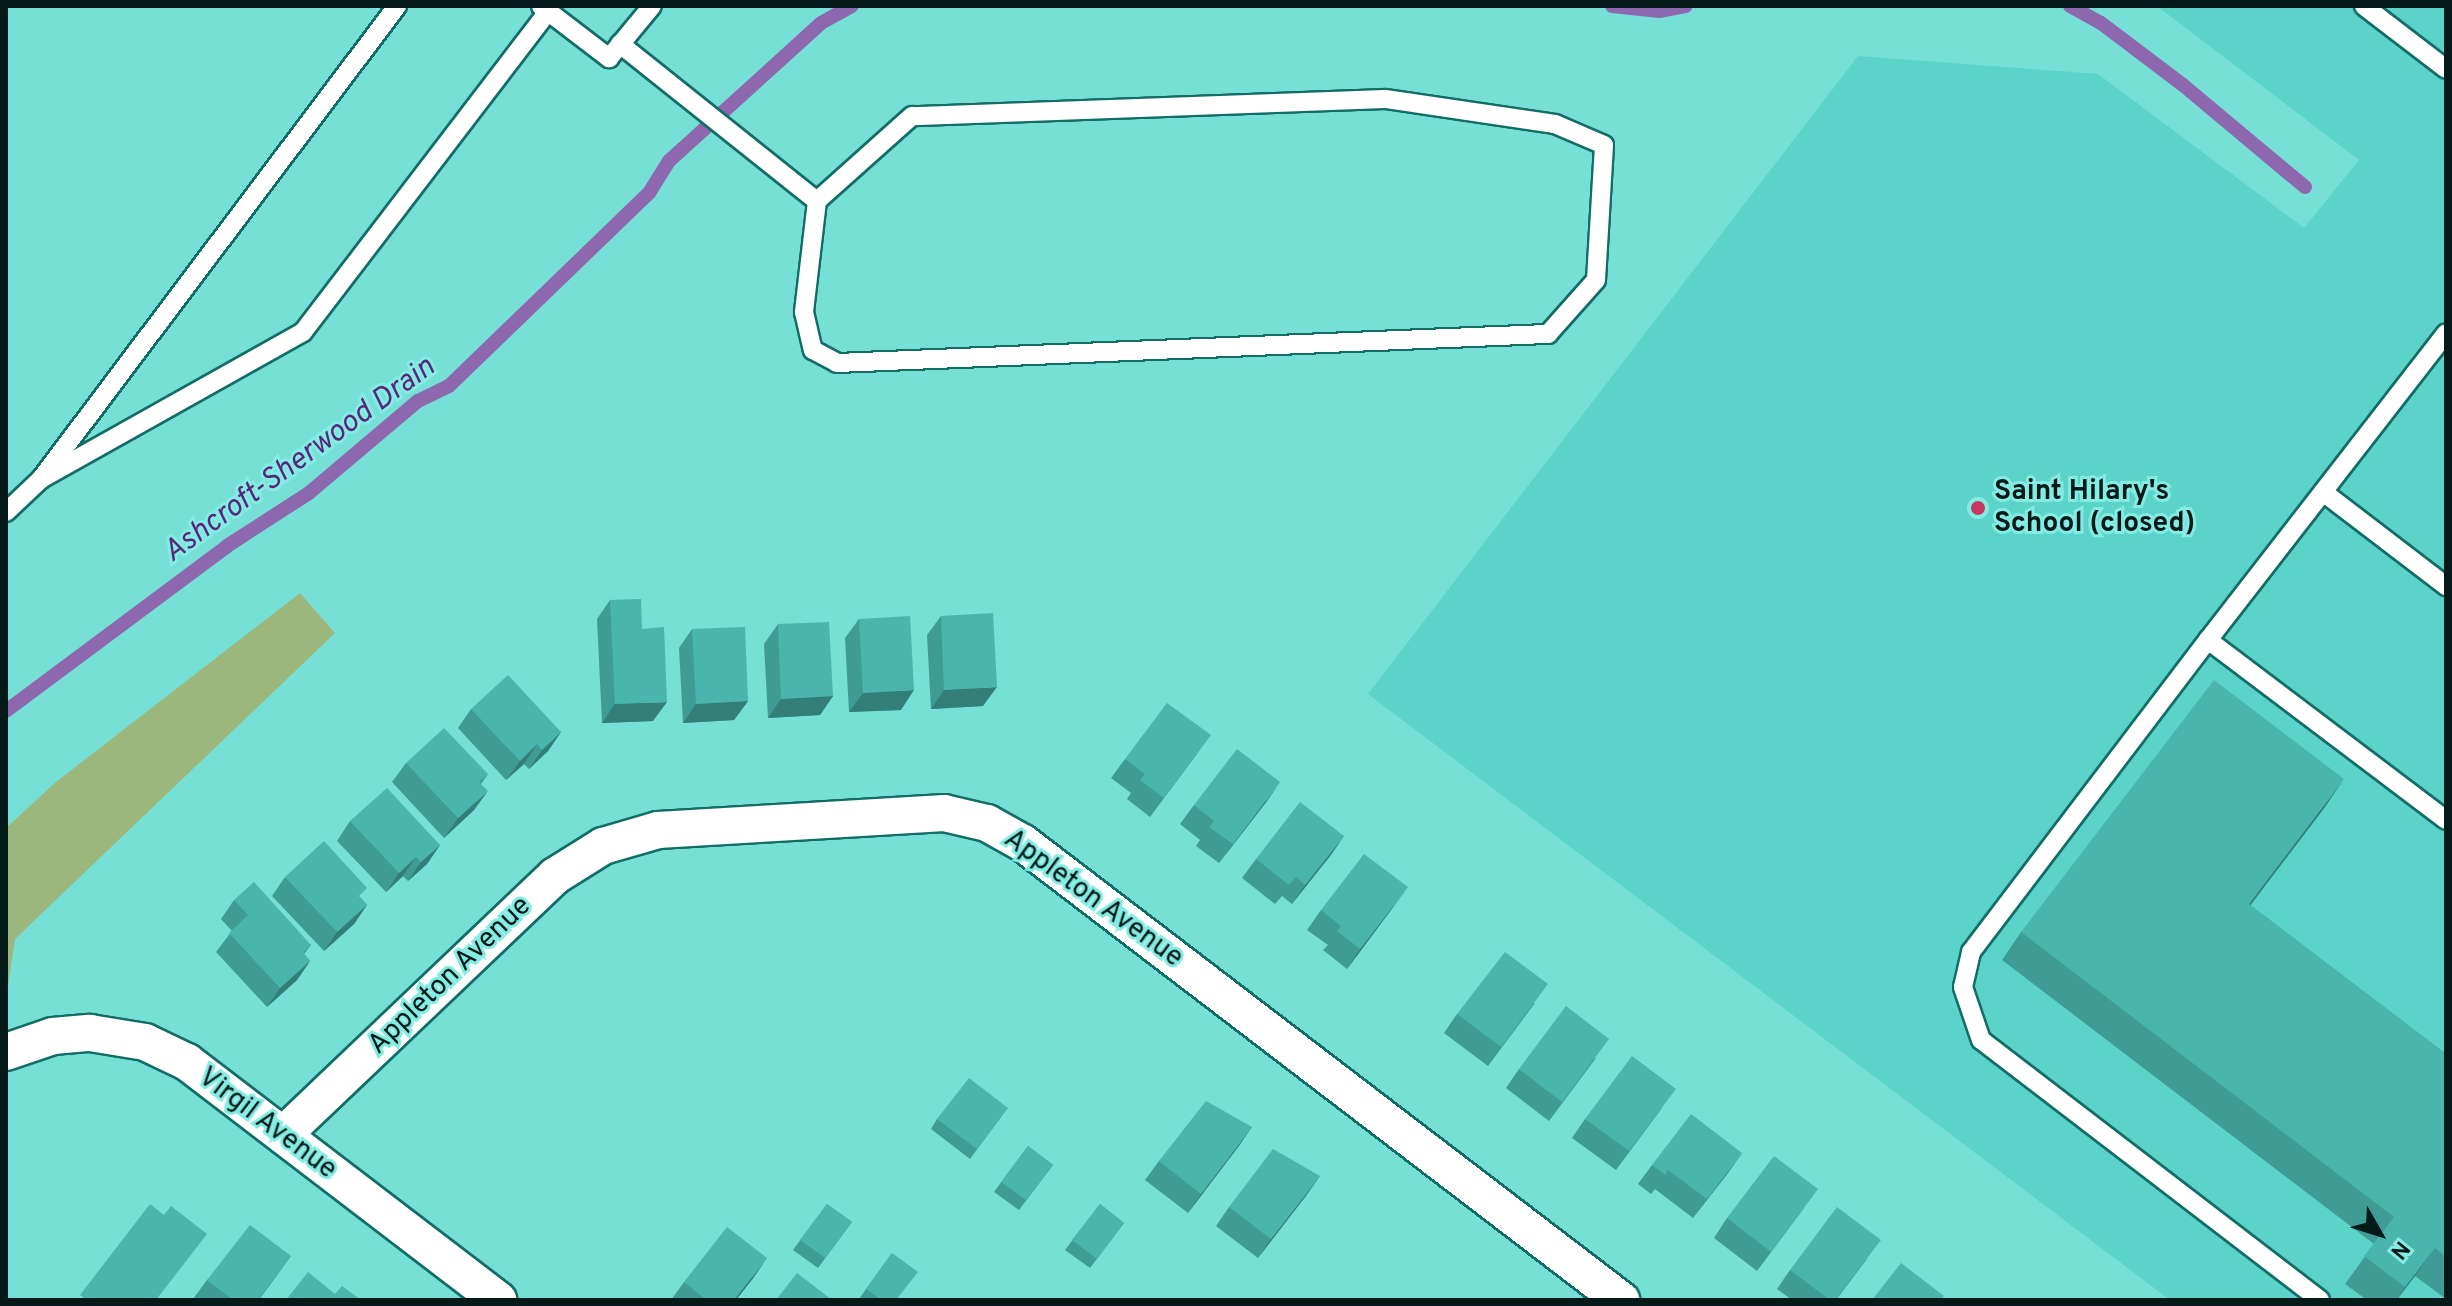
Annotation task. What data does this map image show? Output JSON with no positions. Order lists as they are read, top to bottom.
{
  "streets": {
    "street": ["Appleton Avenue", "Virgil Avenue"]
  },
  "crossings": [
    ["Appleton Avenue", "Virgil Avenue"]
  ],
  "water": ["Ashcroft-Sherwood Drain"],
  "places": ["Saint Hilary's School (closed)"],
  "north": "bottom right"
}
